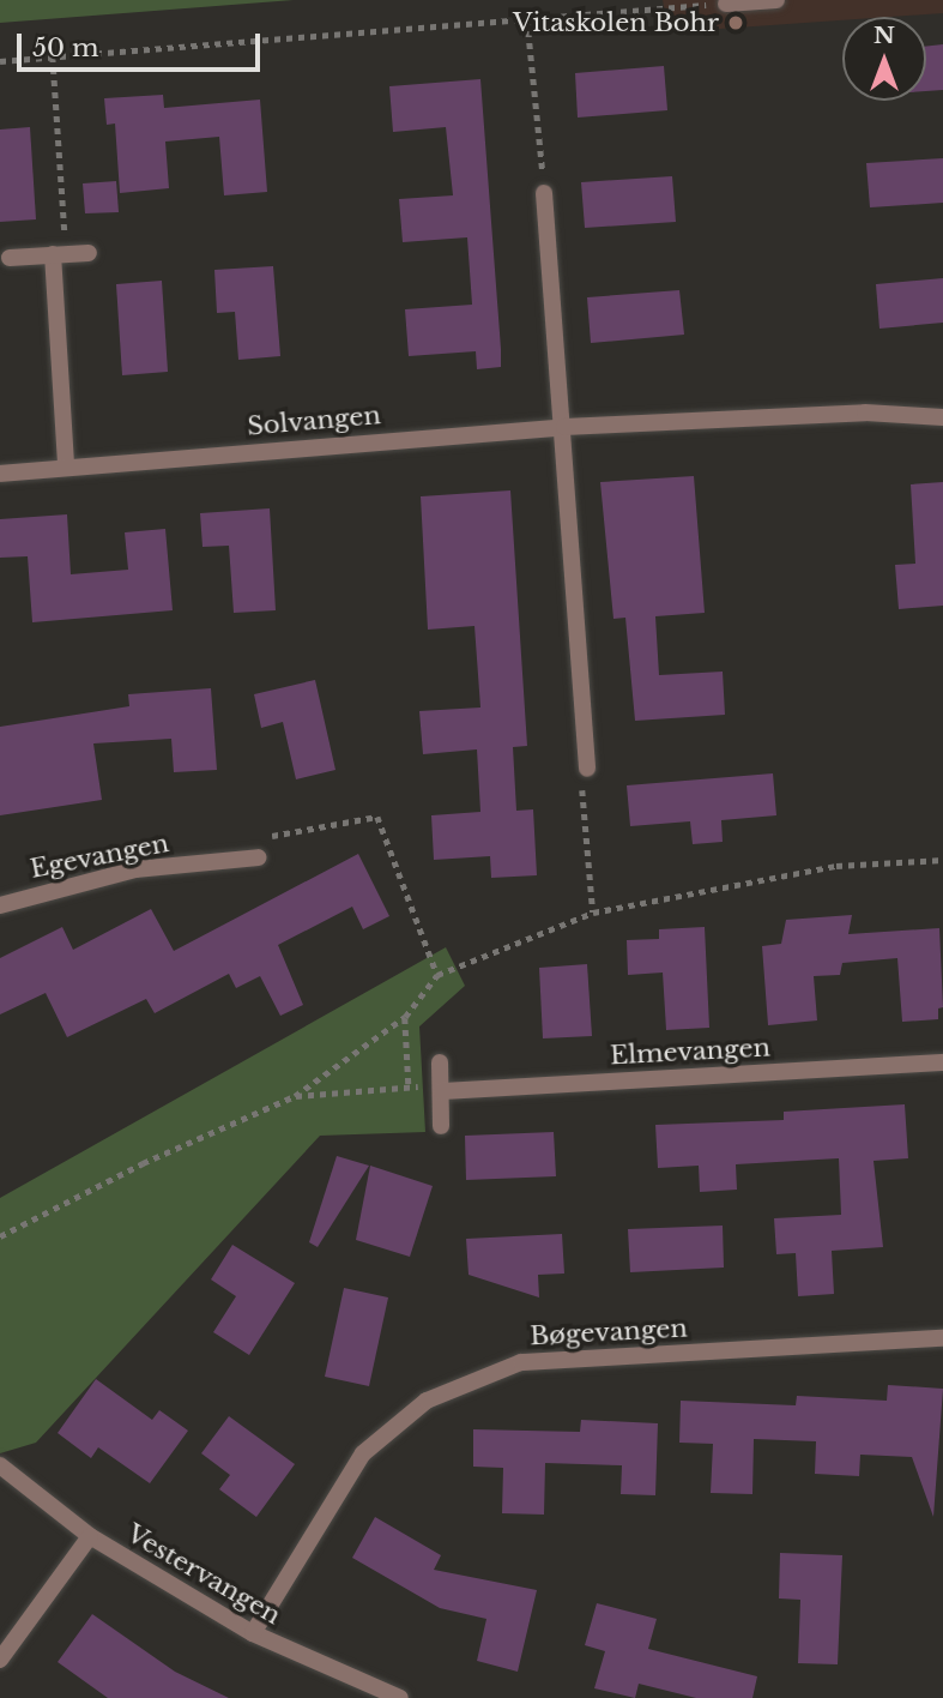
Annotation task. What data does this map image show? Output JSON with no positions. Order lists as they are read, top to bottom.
{
  "streets": {
    "street": [
      "Solvangen",
      "Egevangen",
      "Elmevangen",
      "Bøgevangen",
      "Vestervangen"
    ]
  },
  "crossings": [
    ["Bøgevangen", "Vestervangen"]
  ],
  "places": ["Vitaskolen Bohr"],
  "scale_bar": "50 m",
  "north": "top"
}
